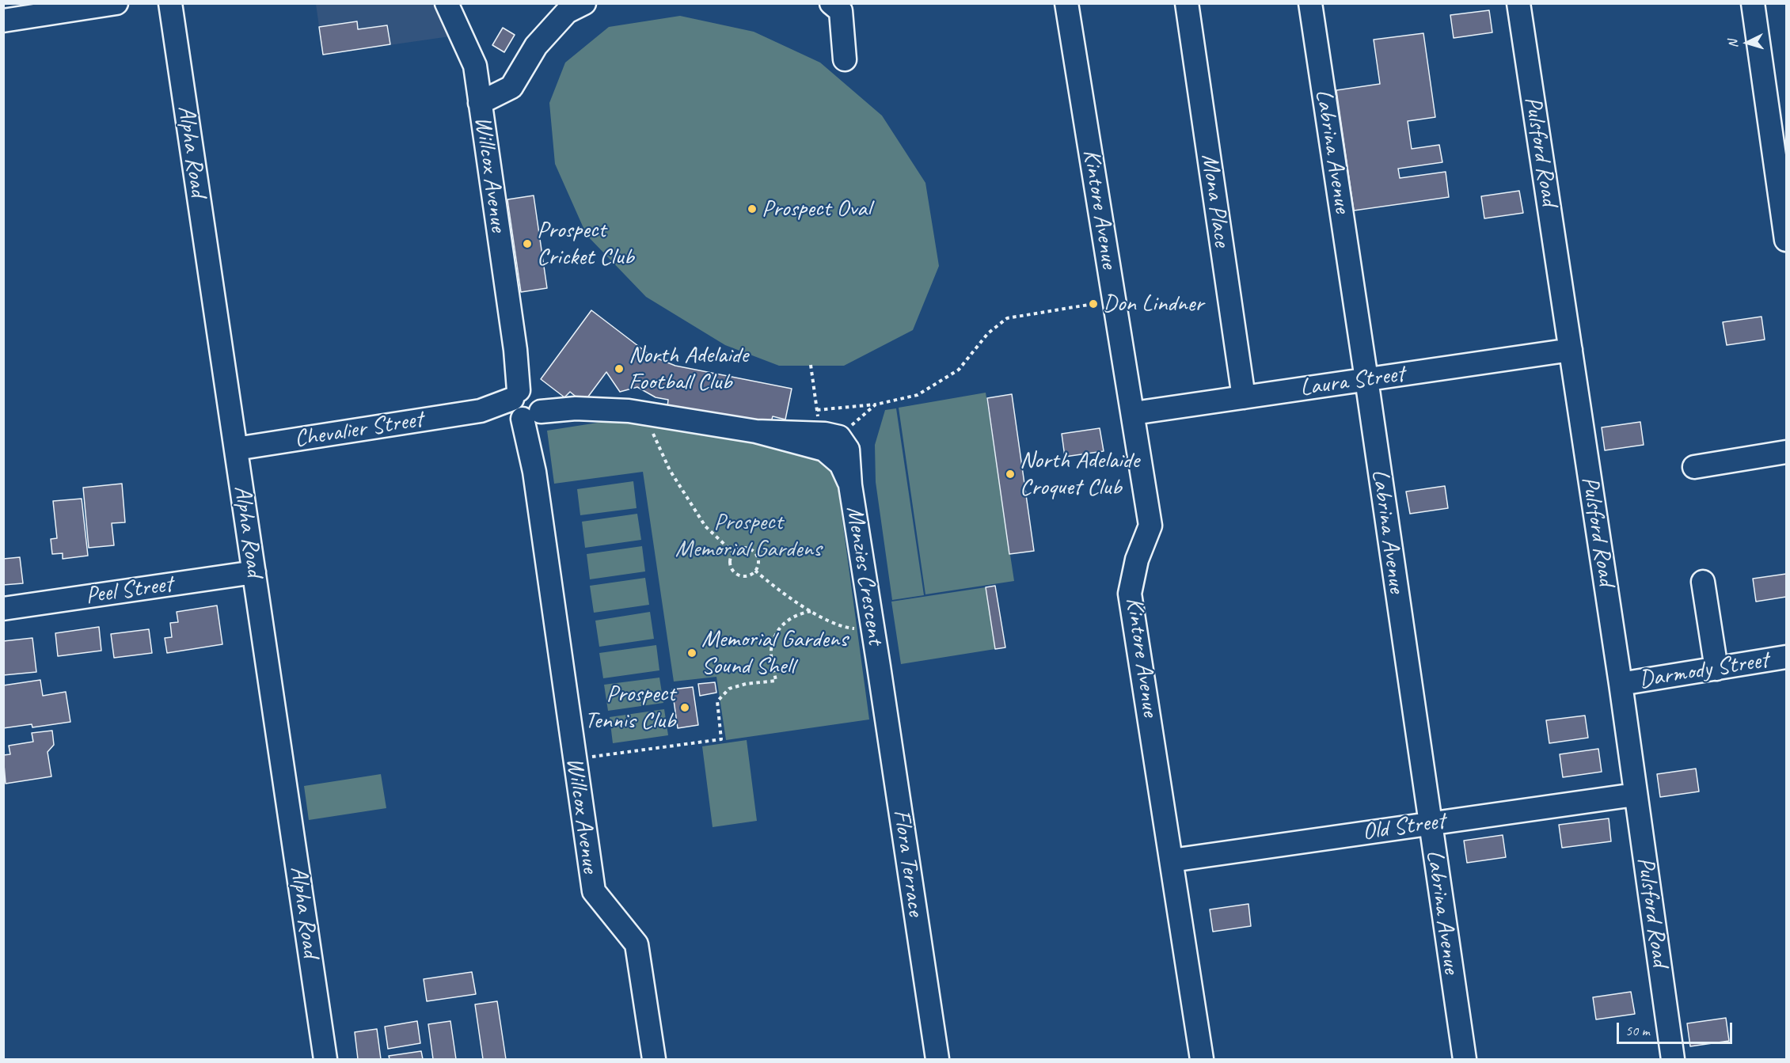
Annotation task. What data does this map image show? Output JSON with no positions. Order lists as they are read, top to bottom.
{
  "streets": {
    "street": [
      "Alpha Road",
      "Labrina Avenue",
      "Pulsford Road",
      "Willcox Avenue",
      "Mona Place",
      "Kintore Avenue",
      "Laura Street",
      "Chevalier Street",
      "Menzies Crescent",
      "Peel Street",
      "Darmody Street",
      "Old Street",
      "Flora Terrace"
    ]
  },
  "crossings": [
    ["Alpha Road", "Chevalier Street"],
    ["Alpha Road", "Peel Street"],
    ["Labrina Avenue", "Laura Street"],
    ["Labrina Avenue", "Old Street"],
    ["Pulsford Road", "Laura Street"],
    ["Pulsford Road", "Darmody Street"],
    ["Pulsford Road", "Old Street"],
    ["Willcox Avenue", "Chevalier Street"],
    ["Willcox Avenue", "Menzies Crescent"],
    ["Mona Place", "Laura Street"],
    ["Kintore Avenue", "Laura Street"],
    ["Kintore Avenue", "Old Street"],
    ["Chevalier Street", "Menzies Crescent"],
    ["Menzies Crescent", "Flora Terrace"]
  ],
  "parks": ["Prospect Memorial Gardens"],
  "places": [
    "Prospect Oval",
    "Prospect Cricket Club",
    "Don Lindner",
    "North Adelaide Football Club",
    "North Adelaide Croquet Club",
    "Memorial Gardens Sound Shell",
    "Prospect Tennis Club"
  ],
  "scale_bar": "50 m",
  "north": "left"
}
